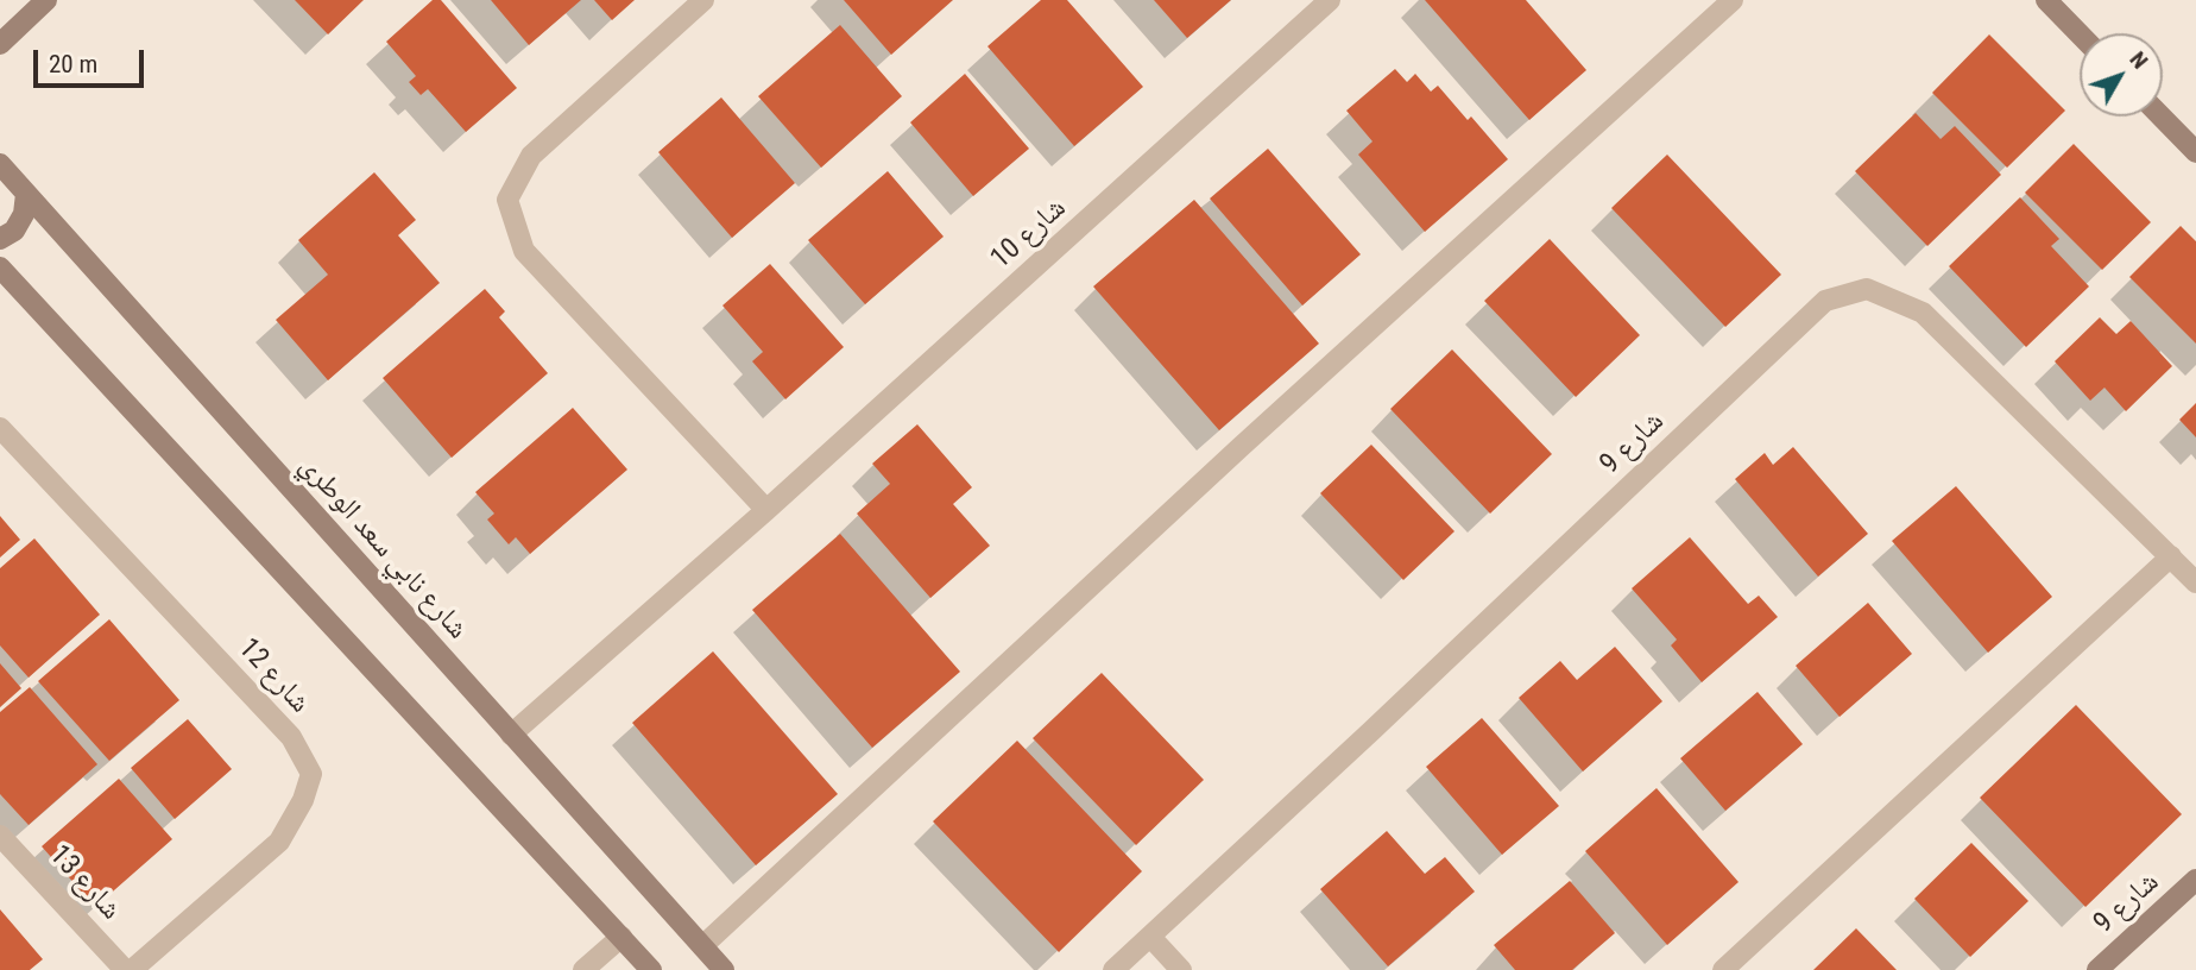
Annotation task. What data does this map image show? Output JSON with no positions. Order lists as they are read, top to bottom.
{
  "streets": {
    "street": [
      "شارع 10",
      "شارع 9",
      "شارع نابي سعد الوطري",
      "شارع 12",
      "شارع 13"
    ]
  },
  "crossings": [
    ["شارع 10", "شارع نابي سعد الوطري"],
    ["شارع 12", "شارع 13"]
  ],
  "scale_bar": "20 m",
  "north": "top right"
}
